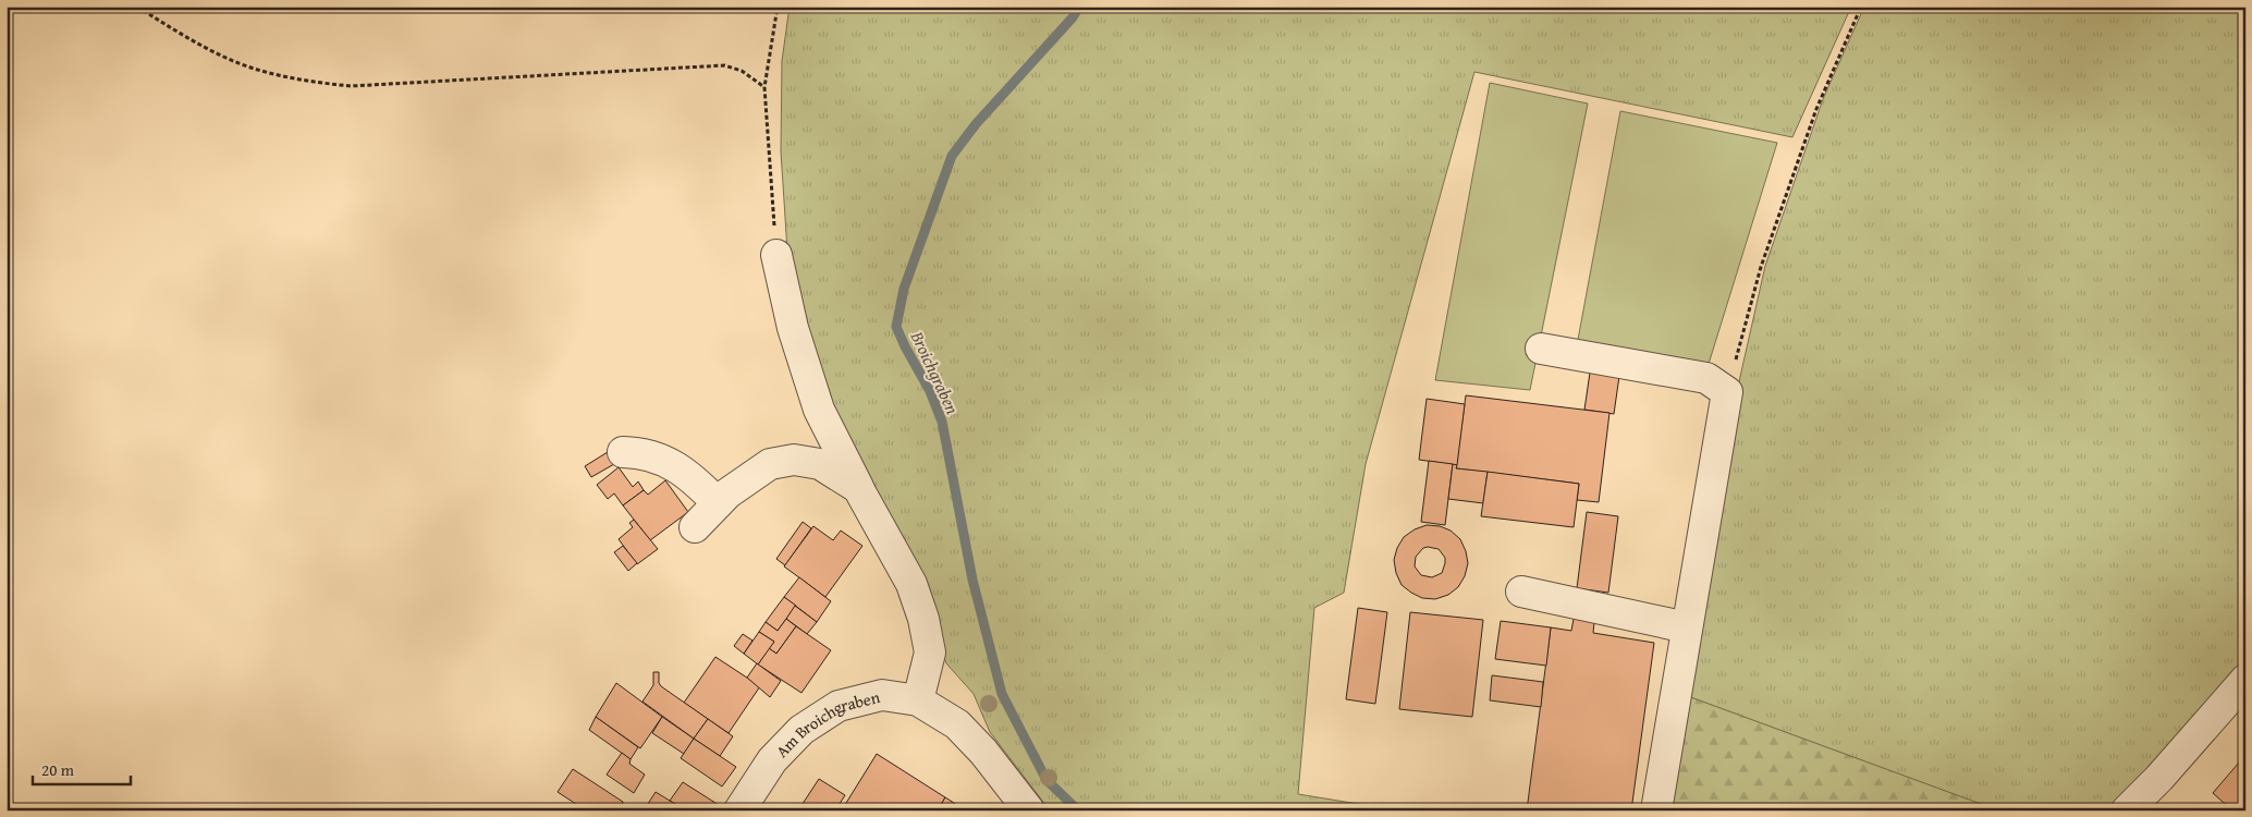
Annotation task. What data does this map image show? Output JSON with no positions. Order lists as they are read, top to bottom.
{
  "streets": {
    "street": ["Am Broichgraben"]
  },
  "water": ["Broichgraben"],
  "scale_bar": "20 m"
}
